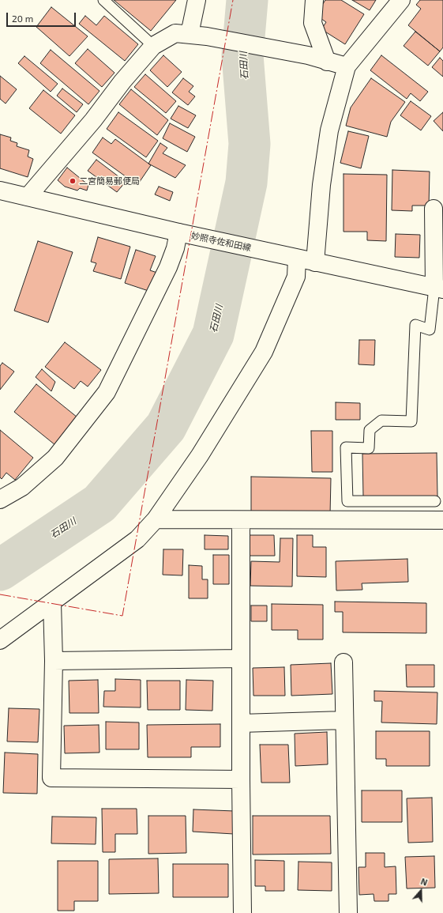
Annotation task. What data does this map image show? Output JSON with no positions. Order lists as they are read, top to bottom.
{
  "streets": {
    "street": ["妙照寺佐和田線"]
  },
  "water": ["石田川"],
  "places": ["二宮簡易郵便局"],
  "scale_bar": "20 m",
  "north": "top"
}
